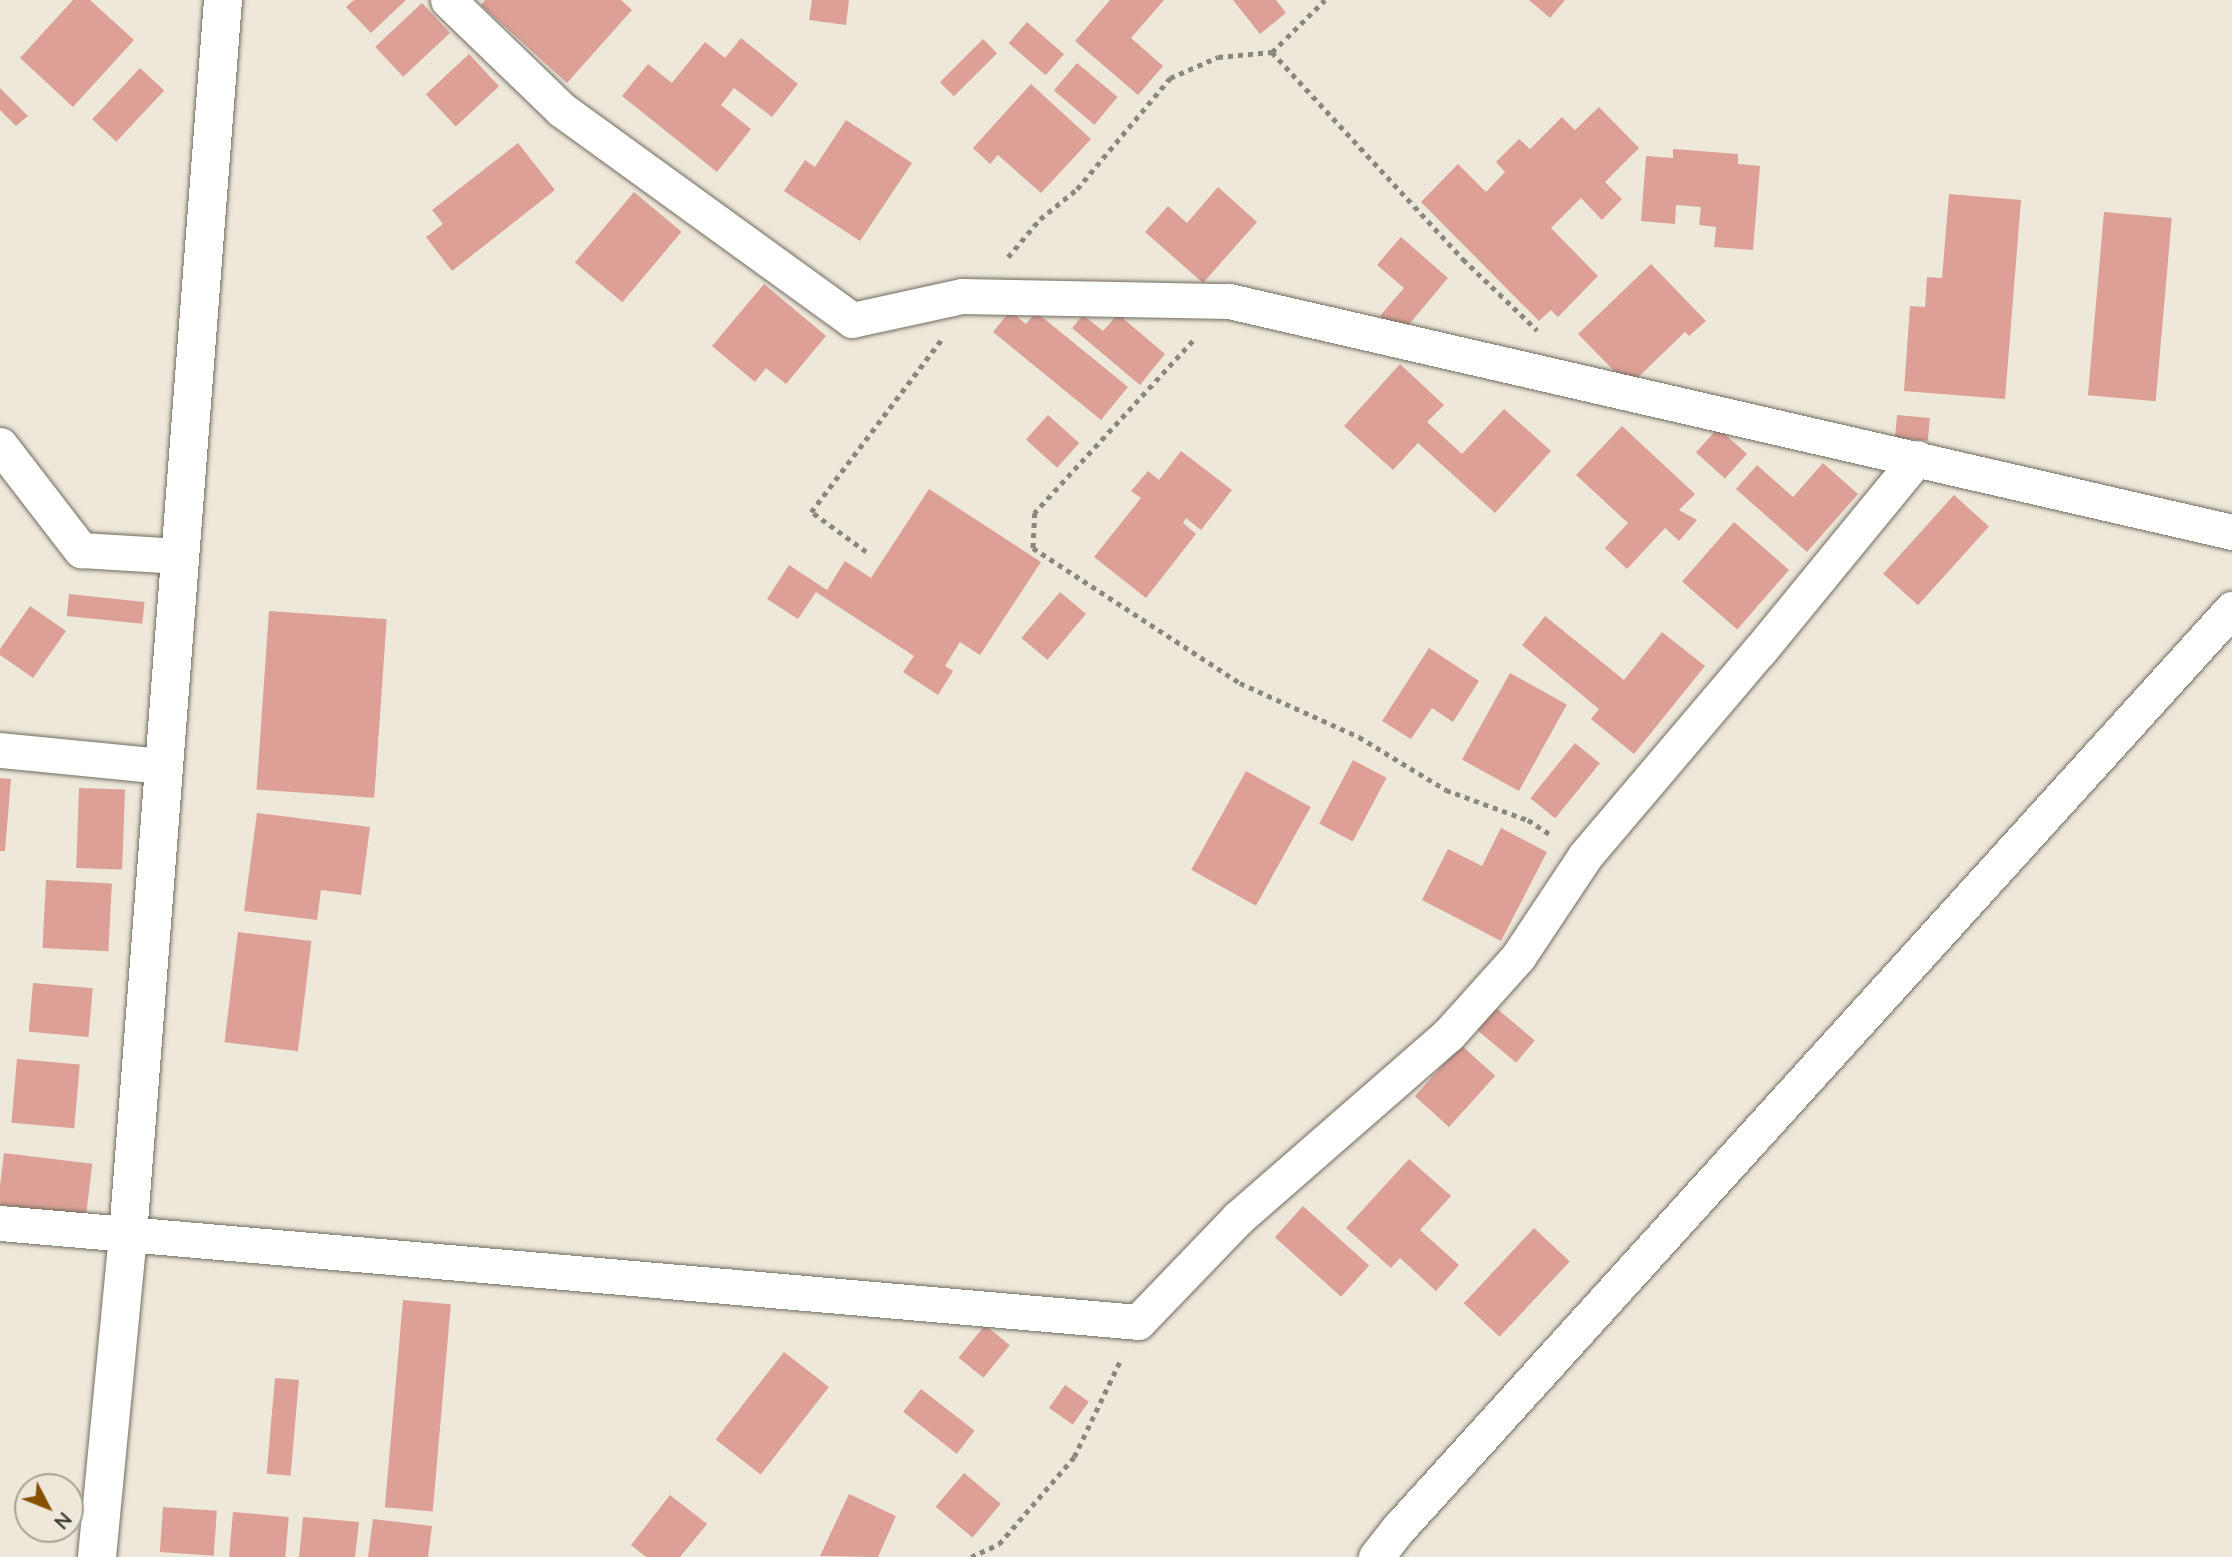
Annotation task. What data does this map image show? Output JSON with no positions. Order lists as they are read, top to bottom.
{
  "north": "bottom right"
}
